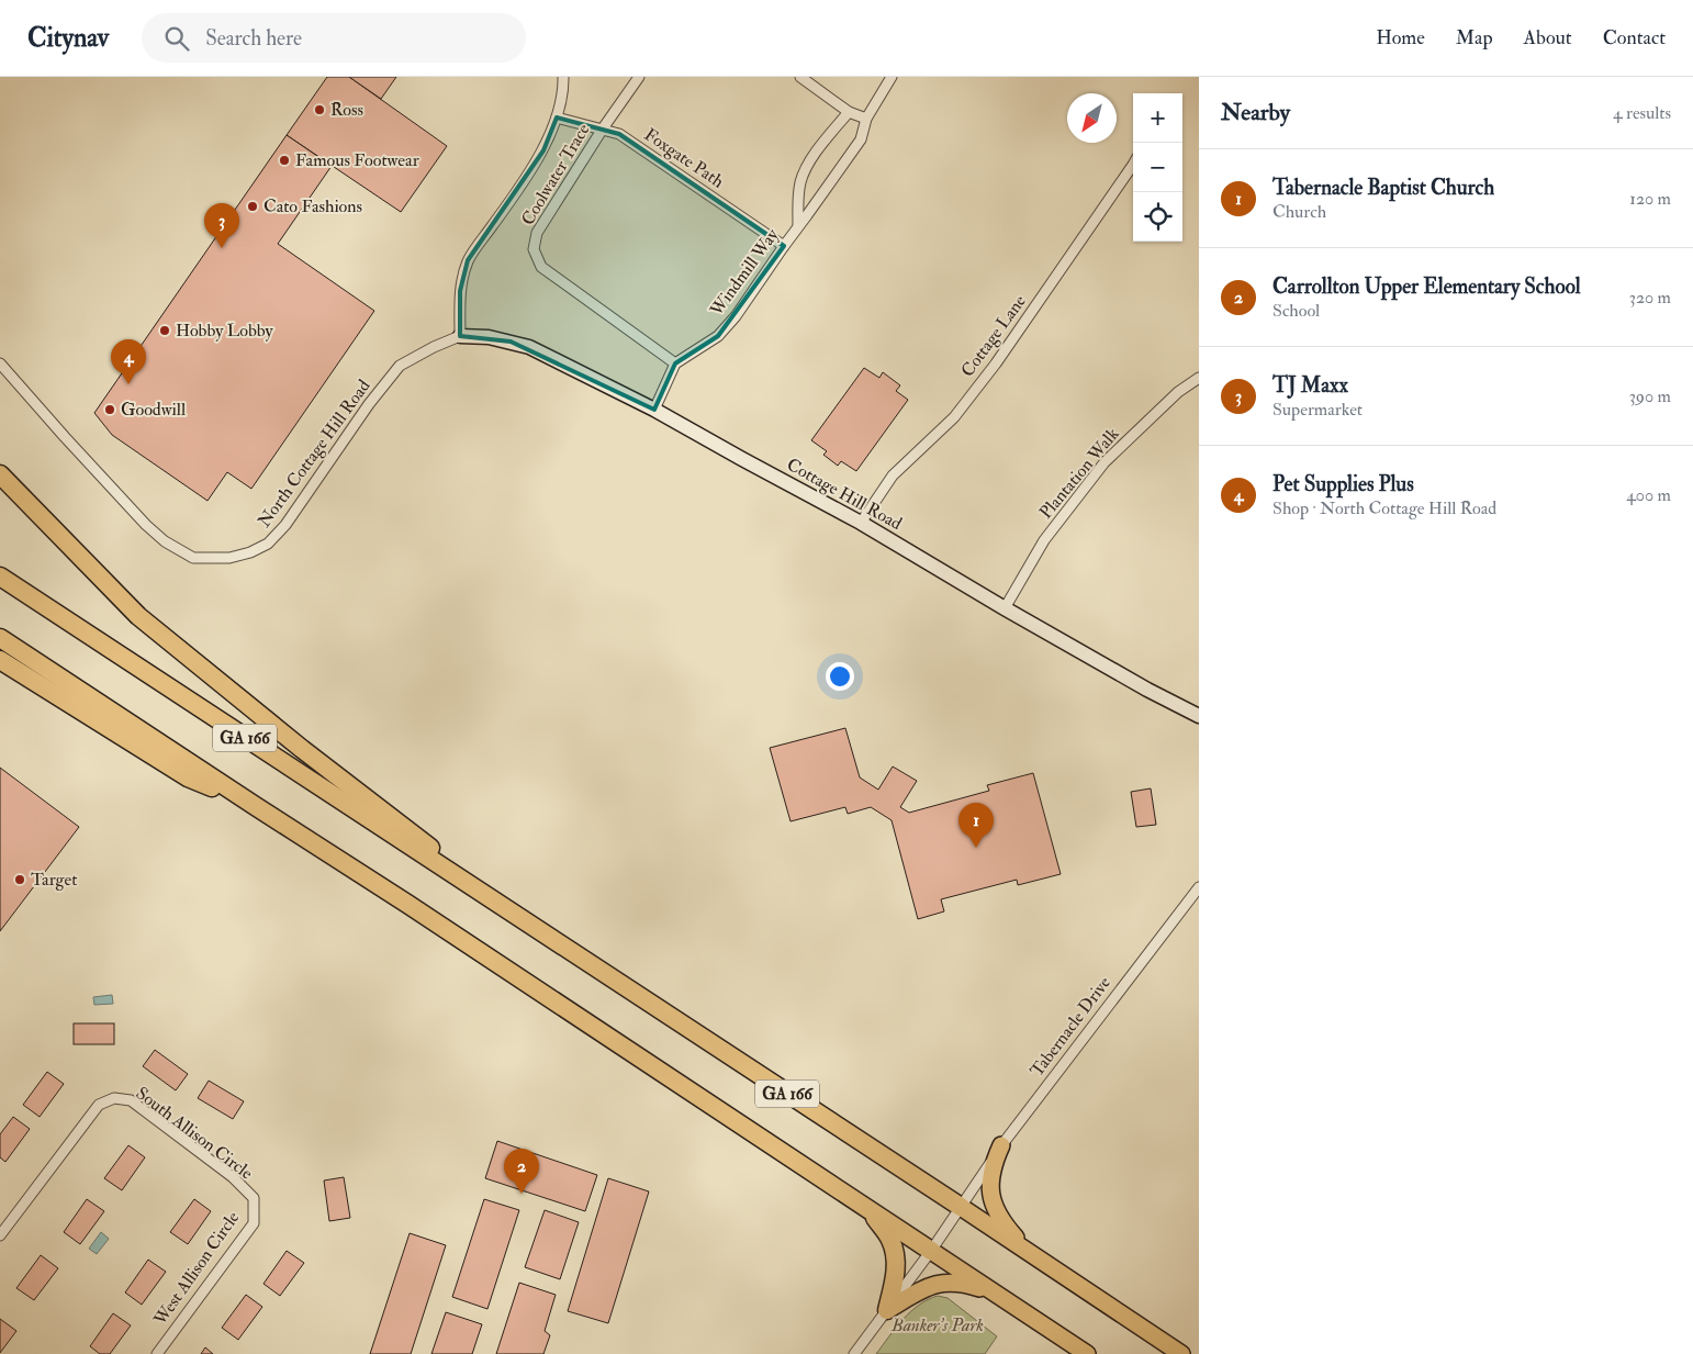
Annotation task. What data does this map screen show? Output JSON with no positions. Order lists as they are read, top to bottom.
{
  "streets": {
    "highway": ["GA 166"],
    "street": [
      "Foxgate Path",
      "Coolwater Trace",
      "Windmill Way",
      "Cottage Lane",
      "North Cottage Hill Road",
      "Plantation Walk",
      "Cottage Hill Road",
      "Tabernacle Drive",
      "South Allison Circle",
      "West Allison Circle"
    ]
  },
  "crossings": [
    ["Foxgate Path", "Coolwater Trace"],
    ["Foxgate Path", "Windmill Way"],
    ["Coolwater Trace", "Windmill Way"],
    ["Cottage Lane", "Cottage Hill Road"],
    ["North Cottage Hill Road", "Cottage Hill Road"],
    ["Plantation Walk", "Cottage Hill Road"],
    ["GA 166", "Tabernacle Drive"],
    ["South Allison Circle", "West Allison Circle"]
  ],
  "parks": ["Banker's Park"],
  "places": [
    "Ross",
    "Famous Footwear",
    "Cato Fashions",
    "Hobby Lobby",
    "Goodwill",
    "Target"
  ],
  "north": "bottom left",
  "page": {
    "header": "Citynav",
    "search": "Search here",
    "nav": [
      "Home",
      "Map",
      "About",
      "Contact"
    ],
    "heading": ["Nearby", "4 results"],
    "map_buttons": ["+", "−"],
    "list": [
      {
        "mark": "1",
        "name": "Tabernacle Baptist Church",
        "note": "Church",
        "value": "120 m"
      },
      {
        "mark": "2",
        "name": "Carrollton Upper Elementary School",
        "note": "School",
        "value": "320 m"
      },
      {
        "mark": "3",
        "name": "TJ Maxx",
        "note": "Supermarket",
        "value": "390 m"
      },
      {
        "mark": "4",
        "name": "Pet Supplies Plus",
        "note": "Shop · North Cottage Hill Road",
        "value": "400 m"
      }
    ],
    "pins": [
      "3",
      "4",
      "1",
      "2"
    ]
  }
}
